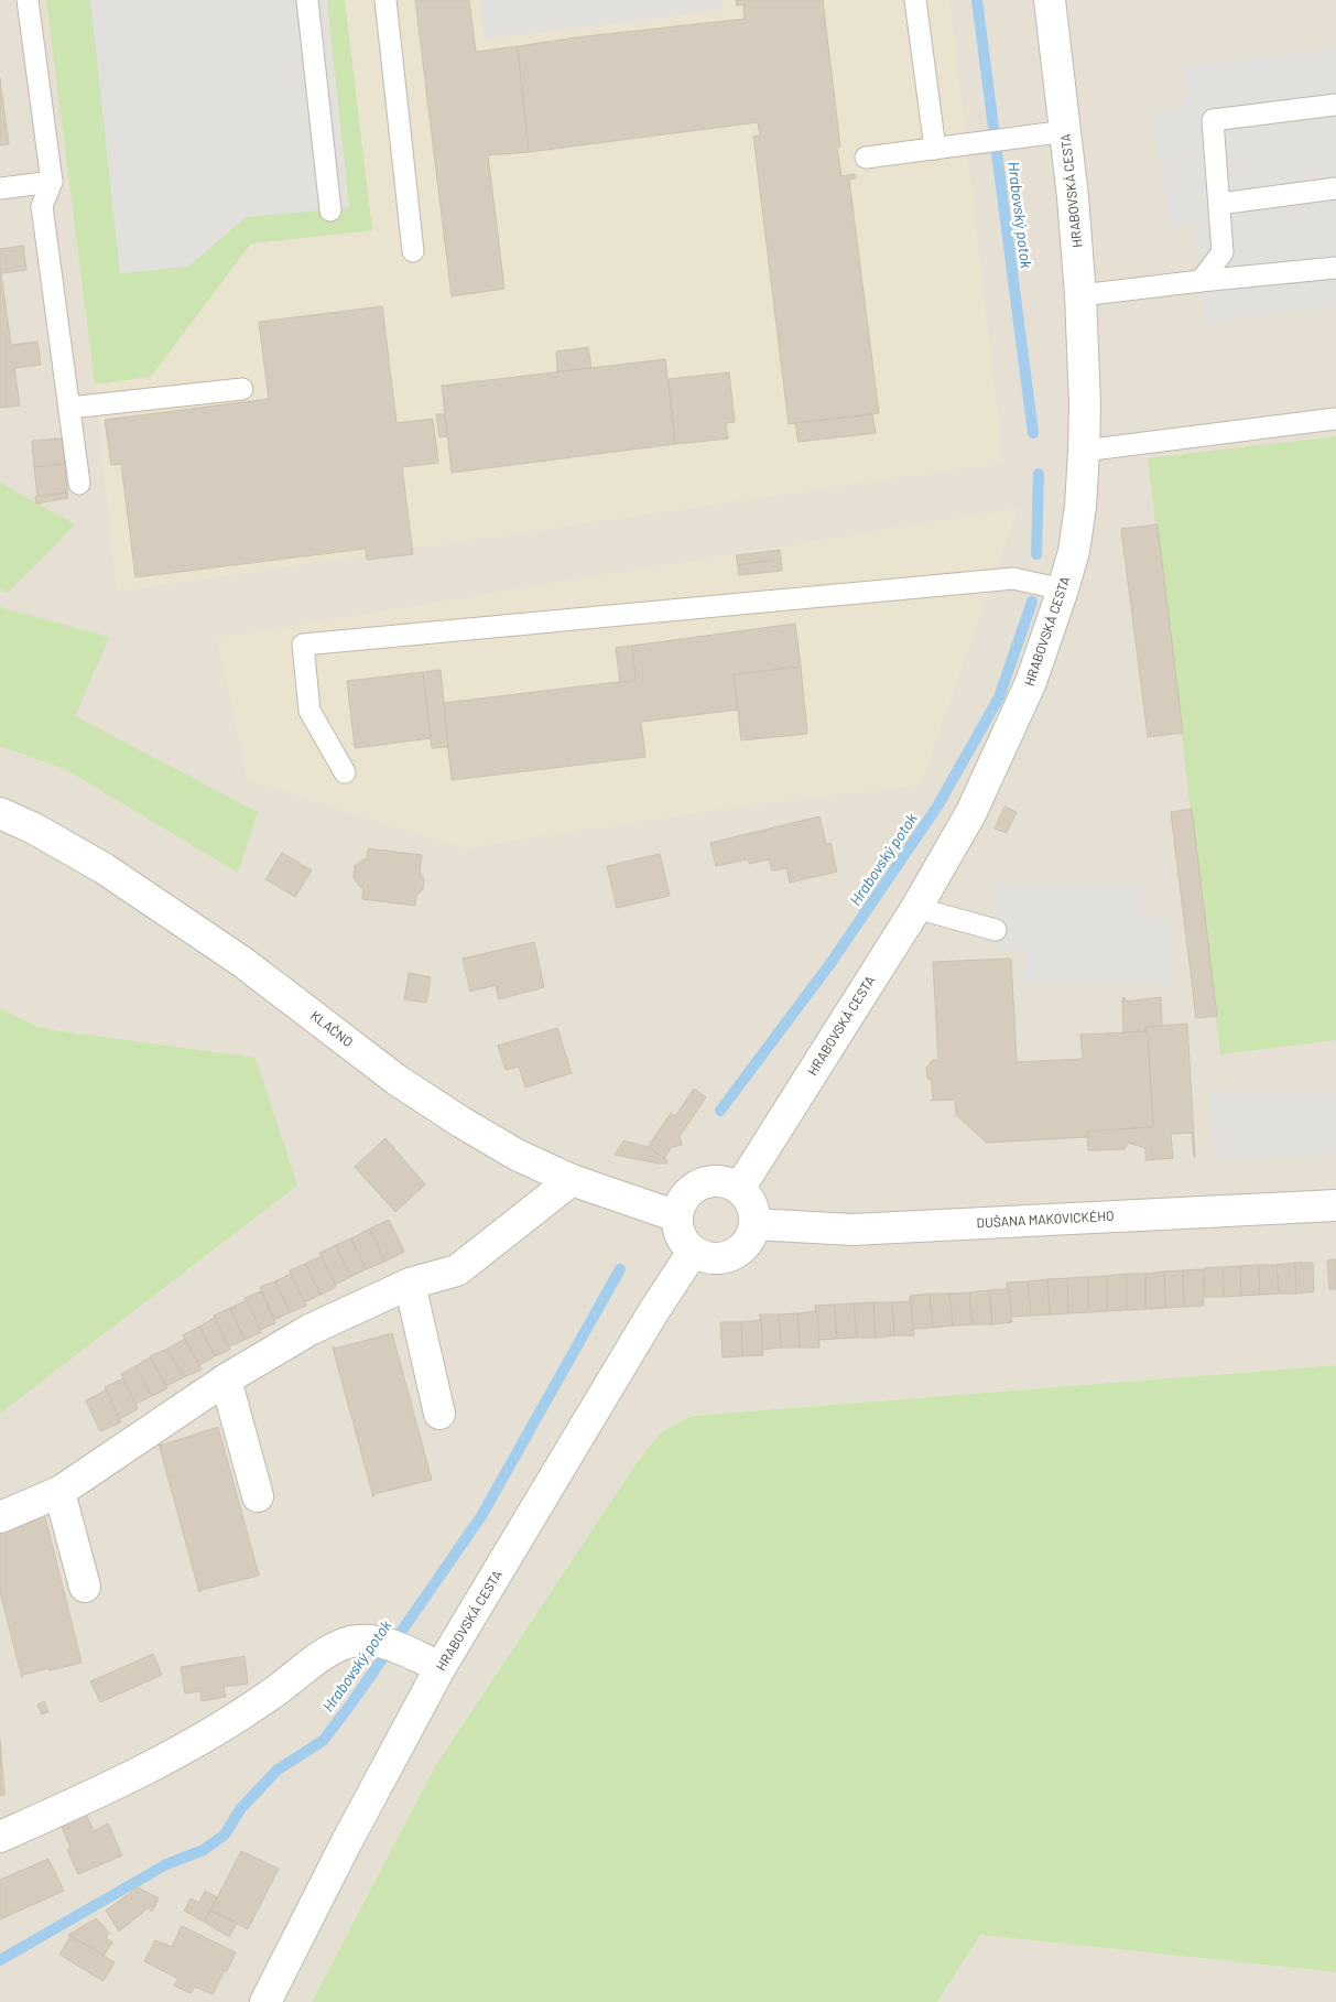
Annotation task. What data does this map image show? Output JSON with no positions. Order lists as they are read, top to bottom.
{
  "streets": {
    "street": ["HRABOVSKÁ CESTA", "KLAČNO", "DUŠANA MAKOVICKÉHO"]
  },
  "crossings": [
    ["HRABOVSKÁ CESTA", "KLAČNO"],
    ["HRABOVSKÁ CESTA", "DUŠANA MAKOVICKÉHO"],
    ["KLAČNO", "DUŠANA MAKOVICKÉHO"]
  ],
  "water": ["Hrabovský potok"]
}
